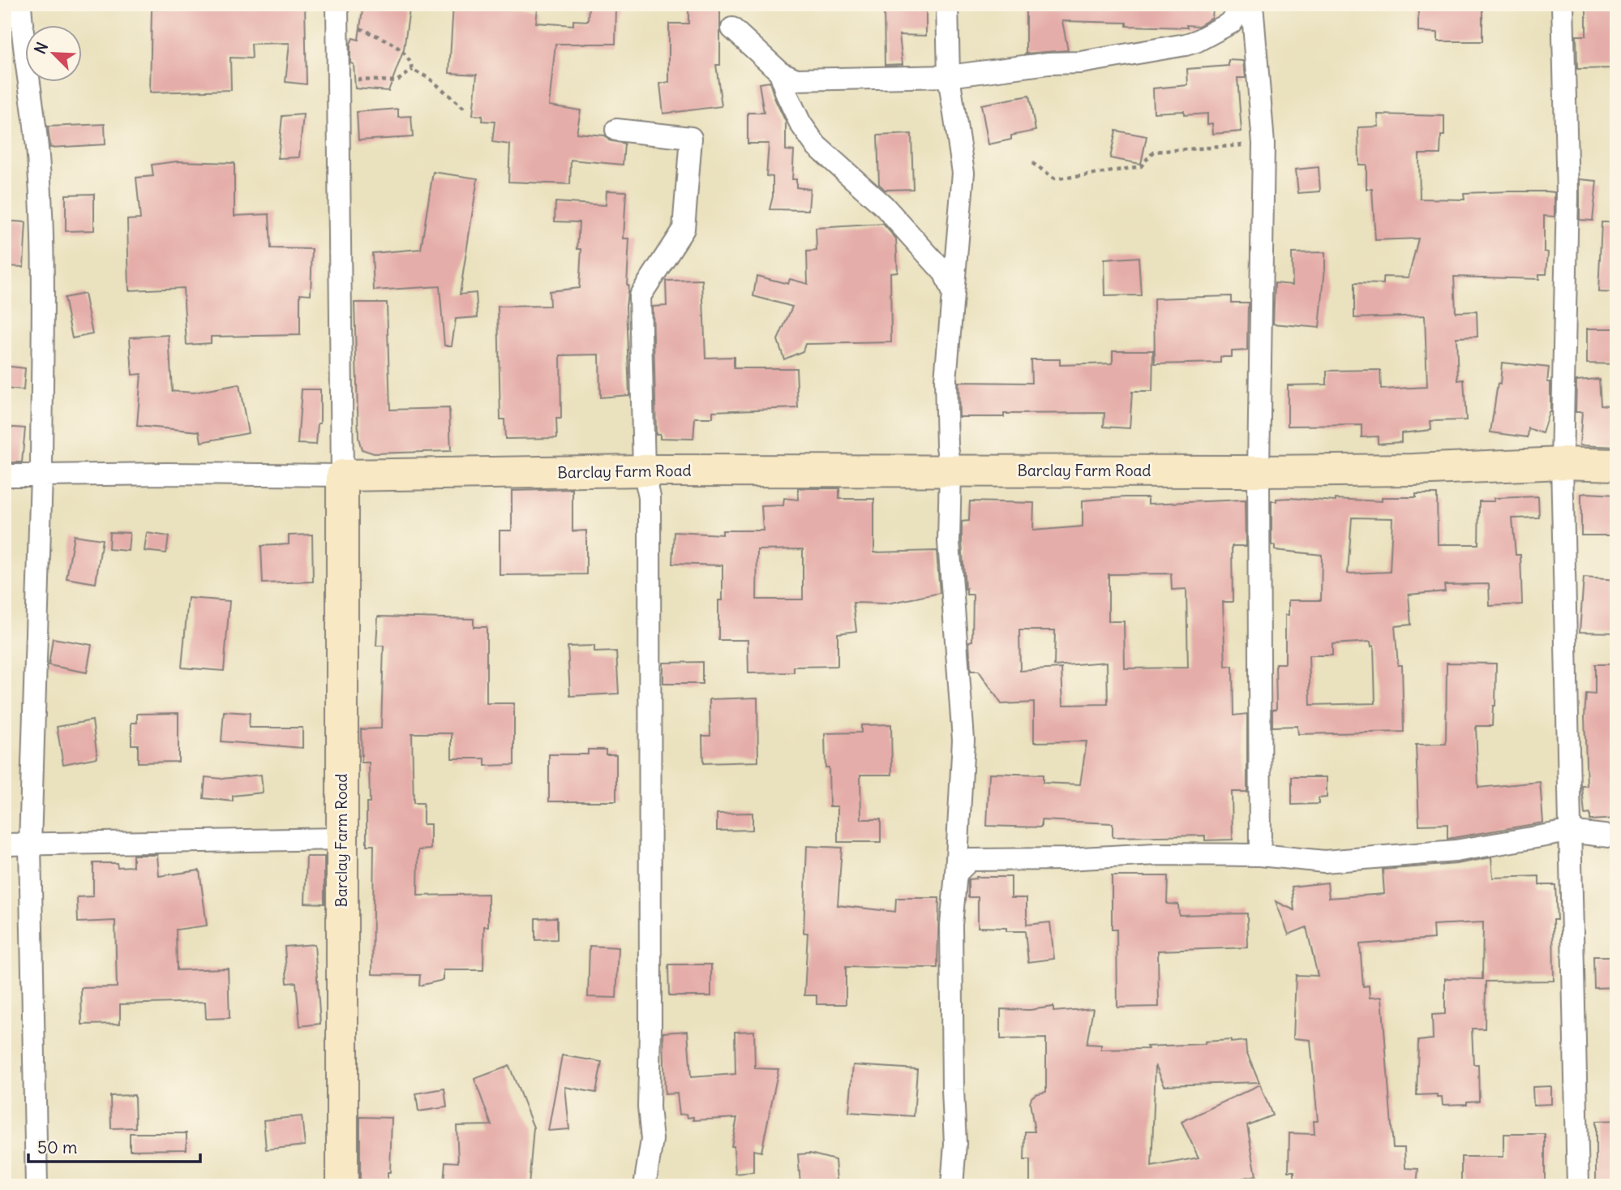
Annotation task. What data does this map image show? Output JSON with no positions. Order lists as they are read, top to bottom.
{
  "streets": {
    "street": ["Barclay Farm Road"]
  },
  "scale_bar": "50 m",
  "north": "top left"
}
